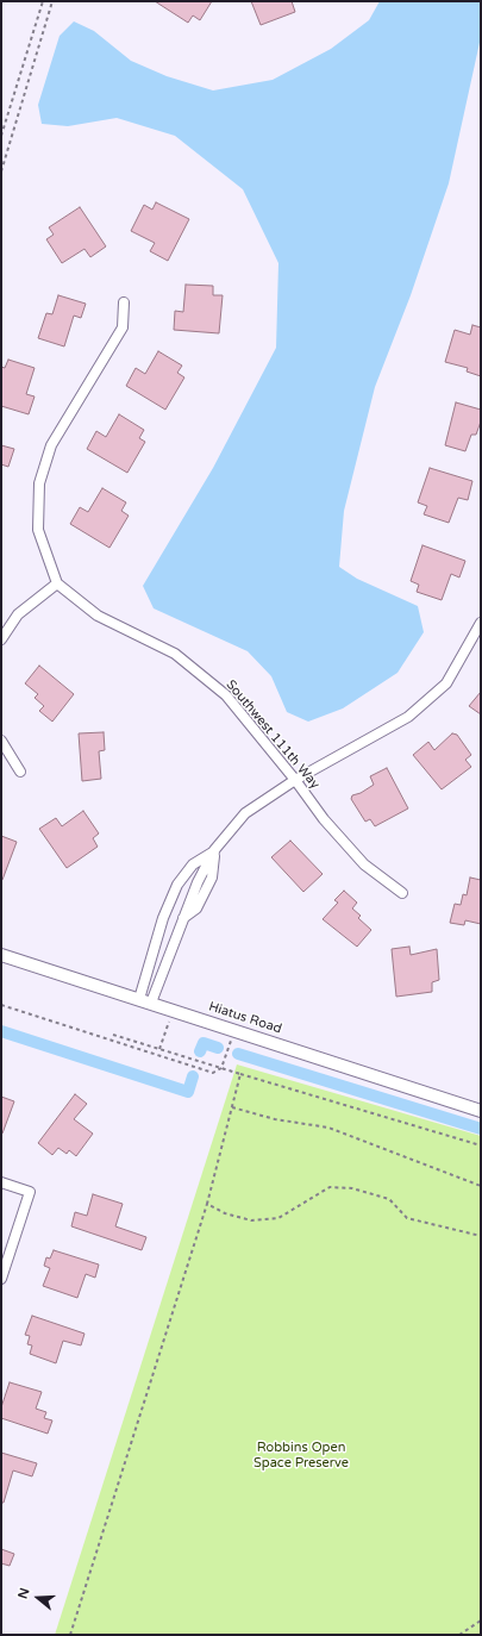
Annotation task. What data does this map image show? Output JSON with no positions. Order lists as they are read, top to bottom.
{
  "streets": {
    "street": ["Southwest 111th Way", "Hiatus Road"]
  },
  "parks": ["Robbins Open Space Preserve"],
  "north": "left"
}
